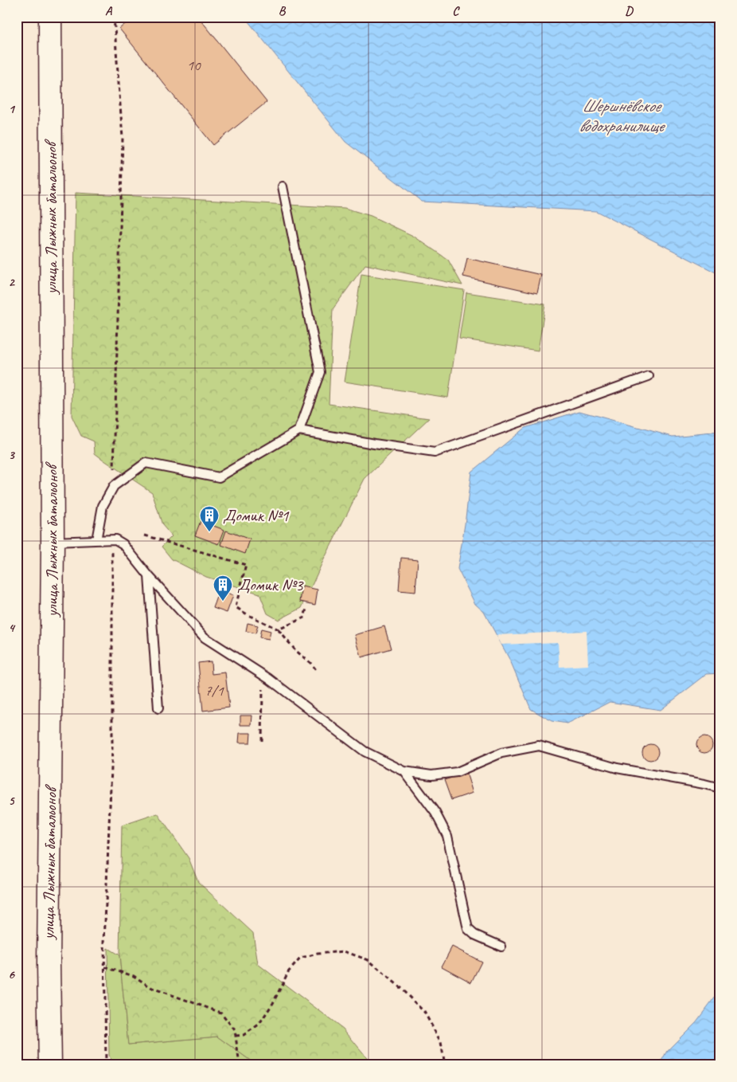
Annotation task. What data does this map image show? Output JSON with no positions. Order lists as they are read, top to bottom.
{
  "streets": {
    "main road": ["улица Лыжных батальонов"]
  },
  "water": ["Шершнёвское водохранилище"],
  "places": {
    "building": ["Домик №1", "Домик №3"]
  },
  "house_numbers": ["10", "7/1"],
  "grid": {
    "columns": [
      "A",
      "B",
      "C",
      "D"
    ],
    "rows": [
      "1",
      "2",
      "3",
      "4",
      "5",
      "6"
    ]
  }
}
